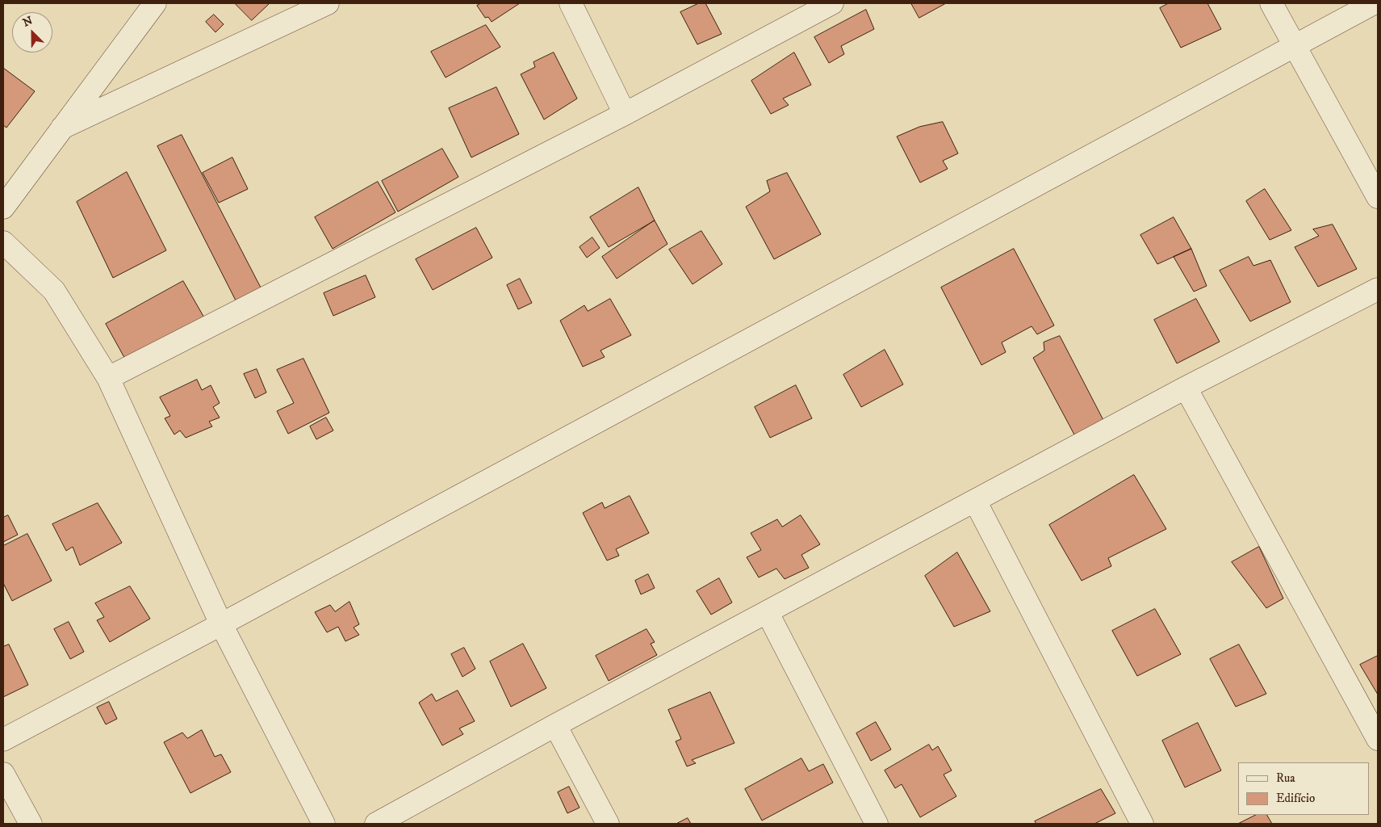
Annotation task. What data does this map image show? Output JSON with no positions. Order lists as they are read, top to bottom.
{
  "legend": ["Rua", "Edifício"],
  "north": "top left"
}
